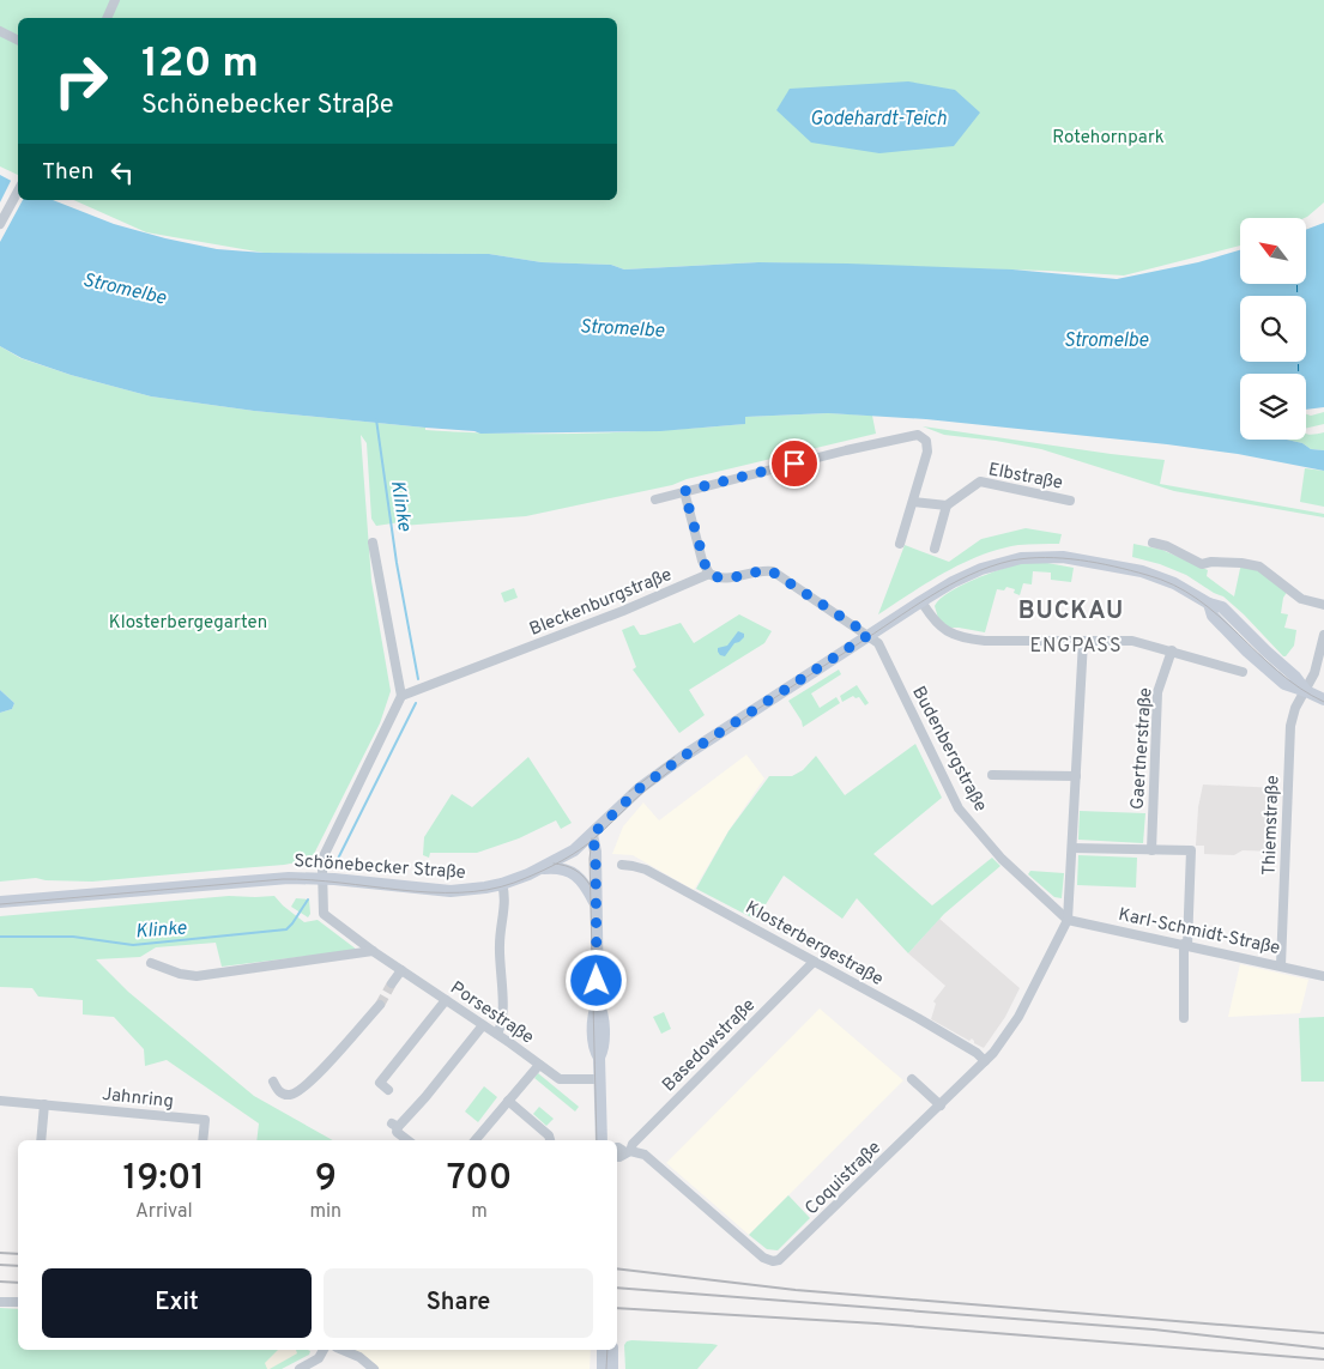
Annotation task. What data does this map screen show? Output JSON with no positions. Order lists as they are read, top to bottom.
{
  "streets": {
    "main road": ["Schönebecker Straße"],
    "street": [
      "Elbstraße",
      "Bleckenburgstraße",
      "Budenbergstraße",
      "Gaertnerstraße",
      "Thiemstraße",
      "Karl-Schmidt-Straße",
      "Klosterbergestraße",
      "Porsestraße",
      "Basedowstraße",
      "Jahnring",
      "Coquistraße"
    ]
  },
  "crossings": [
    ["Bleckenburgstraße", "Budenbergstraße"],
    ["Bleckenburgstraße", "Schönebecker Straße"],
    ["Budenbergstraße", "Schönebecker Straße"],
    ["Budenbergstraße", "Karl-Schmidt-Straße"],
    ["Budenbergstraße", "Coquistraße"],
    ["Thiemstraße", "Schönebecker Straße"],
    ["Thiemstraße", "Karl-Schmidt-Straße"],
    ["Schönebecker Straße", "Porsestraße"],
    ["Karl-Schmidt-Straße", "Coquistraße"],
    ["Klosterbergestraße", "Basedowstraße"],
    ["Klosterbergestraße", "Coquistraße"],
    ["Basedowstraße", "Coquistraße"]
  ],
  "districts": ["BUCKAU", "ENGPASS"],
  "water": ["Godehardt-Teich", "Stromelbe", "Klinke"],
  "parks": ["Rotehornpark", "Klosterbergegarten"],
  "north": "top left",
  "page": {
    "turn": ["120 m", "Schönebecker Straße"],
    "then": "Then",
    "eta": [
      "19:01",
      "Arrival",
      "9",
      "min",
      "700",
      "m"
    ],
    "buttons": ["Exit", "Share"]
  }
}
